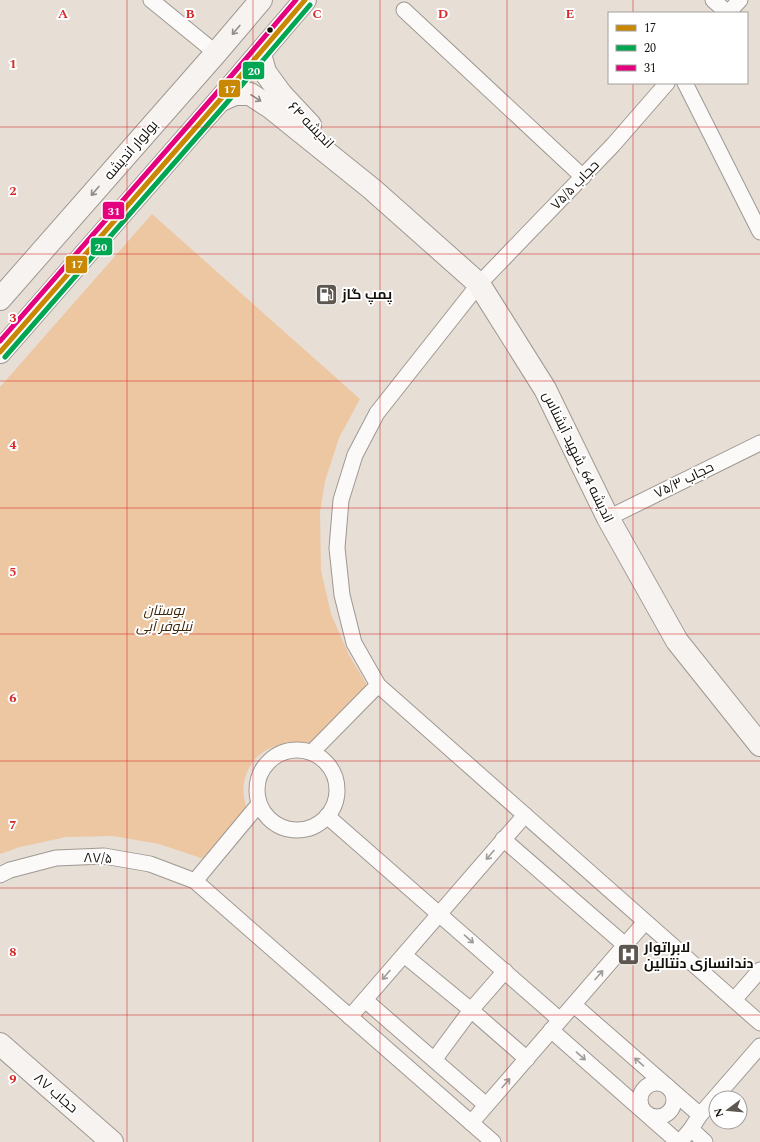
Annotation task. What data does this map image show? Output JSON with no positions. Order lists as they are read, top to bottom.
{
  "streets": {
    "street": [
      "اندیشه ۶۴",
      "بولوار اندیشه",
      "حجاب ۷۵/۵",
      "اندیشه 64_شهید آبشناس",
      "حجاب ۷۵/۳",
      "۸۷/۵",
      "حجاب ۸۷"
    ]
  },
  "crossings": [
    ["اندیشه ۶۴", "اندیشه 64_شهید آبشناس"],
    ["حجاب ۷۵/۵", "اندیشه 64_شهید آبشناس"],
    ["اندیشه 64_شهید آبشناس", "حجاب ۷۵/۳"]
  ],
  "parks": ["بوستان نیلوفر آبی"],
  "places": {
    "fuel station": ["پمپ گاز"],
    "hospital": ["لابراتوار دندانسازی دنتالین"]
  },
  "lines": ["transit line 17", "transit line 31", "transit line 20"],
  "legend": ["17", "20", "31"],
  "north": "left",
  "grid": {
    "columns": [
      "A",
      "B",
      "C",
      "D",
      "E"
    ],
    "rows": [
      "1",
      "2",
      "3",
      "4",
      "5",
      "6",
      "7",
      "8",
      "9"
    ]
  }
}
